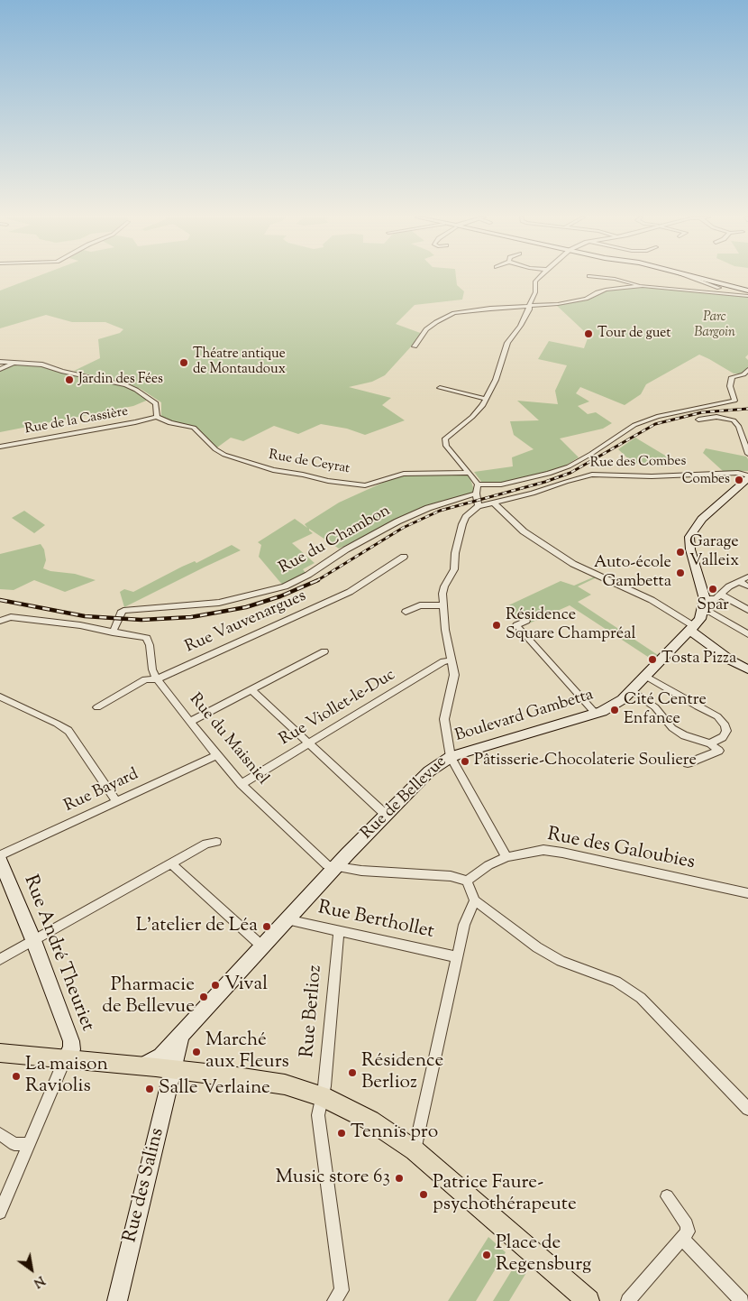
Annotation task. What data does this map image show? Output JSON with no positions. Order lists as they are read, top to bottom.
{
  "streets": {
    "main road": [
      "Boulevard Gambetta",
      "Rue de Bellevue",
      "Rue André Theuriet",
      "Rue des Salins"
    ],
    "street": [
      "Rue de la Cassière",
      "Rue de Ceyrat",
      "Rue des Combes",
      "Rue du Chambon",
      "Rue Vauvenargues",
      "Rue Viollet-le-Duc",
      "Rue du Maisniel",
      "Rue Bayard",
      "Rue des Galoubies",
      "Rue Berthollet",
      "Rue Berlioz"
    ]
  },
  "crossings": [
    ["Rue de la Cassière", "Rue de Ceyrat"],
    ["Rue des Combes", "Rue de Bellevue"],
    ["Rue du Chambon", "Rue du Maisniel"],
    ["Rue Vauvenargues", "Rue du Maisniel"],
    ["Rue Viollet-le-Duc", "Rue du Maisniel"],
    ["Rue Viollet-le-Duc", "Rue de Bellevue"],
    ["Boulevard Gambetta", "Rue de Bellevue"],
    ["Rue du Maisniel", "Rue Bayard"],
    ["Rue du Maisniel", "Rue de Bellevue"],
    ["Rue de Bellevue", "Rue Berthollet"],
    ["Rue de Bellevue", "Rue des Salins"],
    ["Rue Berthollet", "Rue Berlioz"]
  ],
  "parks": ["Parc Bargoin"],
  "places": [
    "Tour de guet",
    "Théatre antique de Montaudoux",
    "Jardin des Fées",
    "Combes",
    "Garage Valleix",
    "Auto-école Gambetta",
    "Spar",
    "Résidence Square Champréal",
    "Tosta Pizza",
    "Cité Centre Enfance",
    "Pâtisserie-Chocolaterie Souliere",
    "L'atelier de Léa",
    "Vival",
    "Pharmacie de Bellevue",
    "Marché aux Fleurs",
    "Résidence Berlioz",
    "La maison Raviolis",
    "Salle Verlaine",
    "Tennis pro",
    "Music store 63",
    "Patrice Faure- psychothérapeute",
    "Place de Regensburg"
  ],
  "north": "bottom right"
}
